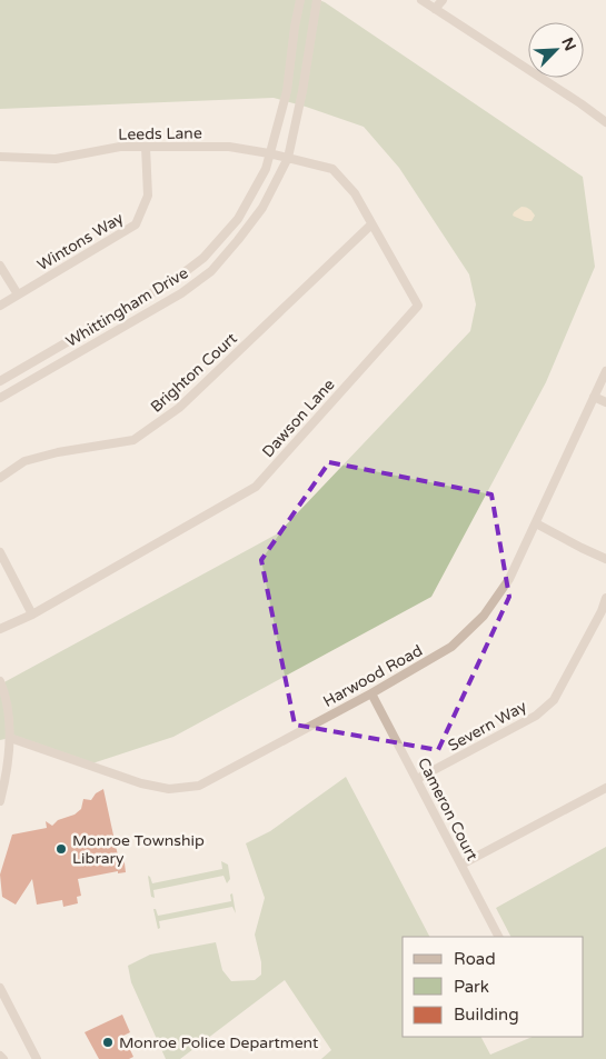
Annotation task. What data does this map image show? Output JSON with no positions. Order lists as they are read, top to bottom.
{
  "streets": {
    "street": [
      "Leeds Lane",
      "Wintons Way",
      "Whittingham Drive",
      "Brighton Court",
      "Dawson Lane",
      "Harwood Road",
      "Severn Way",
      "Cameron Court"
    ]
  },
  "crossings": [
    ["Leeds Lane", "Wintons Way"],
    ["Leeds Lane", "Whittingham Drive"],
    ["Leeds Lane", "Dawson Lane"],
    ["Whittingham Drive", "Dawson Lane"],
    ["Brighton Court", "Dawson Lane"],
    ["Harwood Road", "Cameron Court"],
    ["Severn Way", "Cameron Court"]
  ],
  "places": ["Monroe Township Library", "Monroe Police Department"],
  "legend": ["Road", "Park", "Building"],
  "north": "top right"
}
